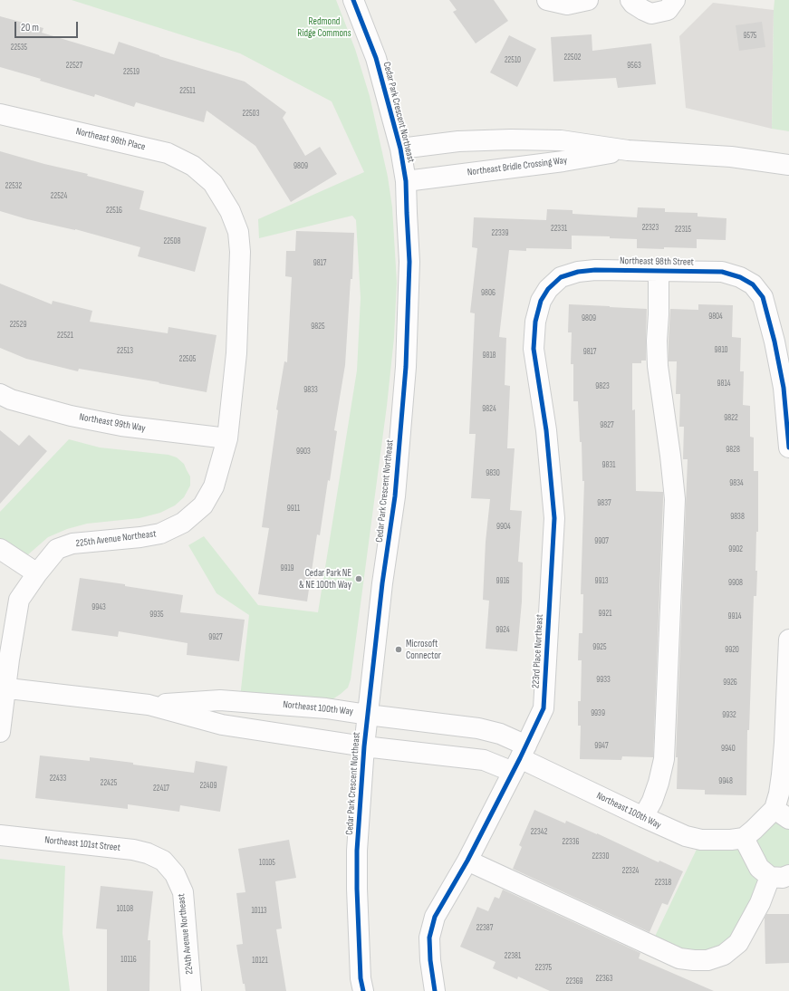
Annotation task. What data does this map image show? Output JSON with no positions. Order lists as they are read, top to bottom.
{
  "streets": {
    "street": [
      "Cedar Park Crescent Northeast",
      "Northeast 98th Place",
      "Northeast Bridle Crossing Way",
      "Northeast 98th Street",
      "Northeast 99th Way",
      "225th Avenue Northeast",
      "223rd Place Northeast",
      "Northeast 100th Way",
      "Northeast 101st Street",
      "224th Avenue Northeast"
    ]
  },
  "crossings": [
    ["Cedar Park Crescent Northeast", "Northeast Bridle Crossing Way"],
    ["Cedar Park Crescent Northeast", "Northeast 100th Way"],
    ["Northeast 98th Place", "225th Avenue Northeast"],
    ["Northeast 98th Street", "223rd Place Northeast"],
    ["Northeast 99th Way", "225th Avenue Northeast"],
    ["225th Avenue Northeast", "Northeast 100th Way"],
    ["223rd Place Northeast", "Northeast 100th Way"],
    ["Northeast 101st Street", "224th Avenue Northeast"]
  ],
  "parks": ["Redmond Ridge Commons"],
  "places": ["Cedar Park NE & NE 100th Way", "Microsoft Connector"],
  "house_numbers": [
    "9575",
    "22535",
    "22502",
    "22510",
    "22527",
    "9563",
    "22519",
    "22511",
    "22503",
    "9809",
    "22532",
    "22524",
    "22516",
    "22323",
    "22331",
    "22315",
    "22339",
    "22508",
    "9817",
    "9806",
    "9804",
    "9809",
    "22529",
    "9825",
    "22521",
    "9810",
    "22513",
    "9817",
    "9818",
    "22505",
    "9814",
    "9823",
    "9833",
    "9824",
    "9822",
    "9827",
    "9828",
    "9903",
    "9831",
    "9830",
    "9834",
    "9837",
    "9911",
    "9838",
    "9904",
    "9907",
    "9902",
    "9919",
    "9916",
    "9913",
    "9908",
    "9943",
    "9921",
    "9935",
    "9914",
    "9924",
    "9927",
    "9925",
    "9920",
    "9933",
    "9926",
    "9939",
    "9932",
    "9947",
    "9940",
    "22433",
    "9948",
    "22425",
    "22409",
    "22417",
    "22342",
    "22336",
    "22330",
    "10105",
    "22324",
    "22318",
    "10108",
    "10113",
    "22387",
    "22381",
    "10116",
    "10121",
    "22375",
    "22363",
    "22369"
  ],
  "scale_bar": "20 m"
}
